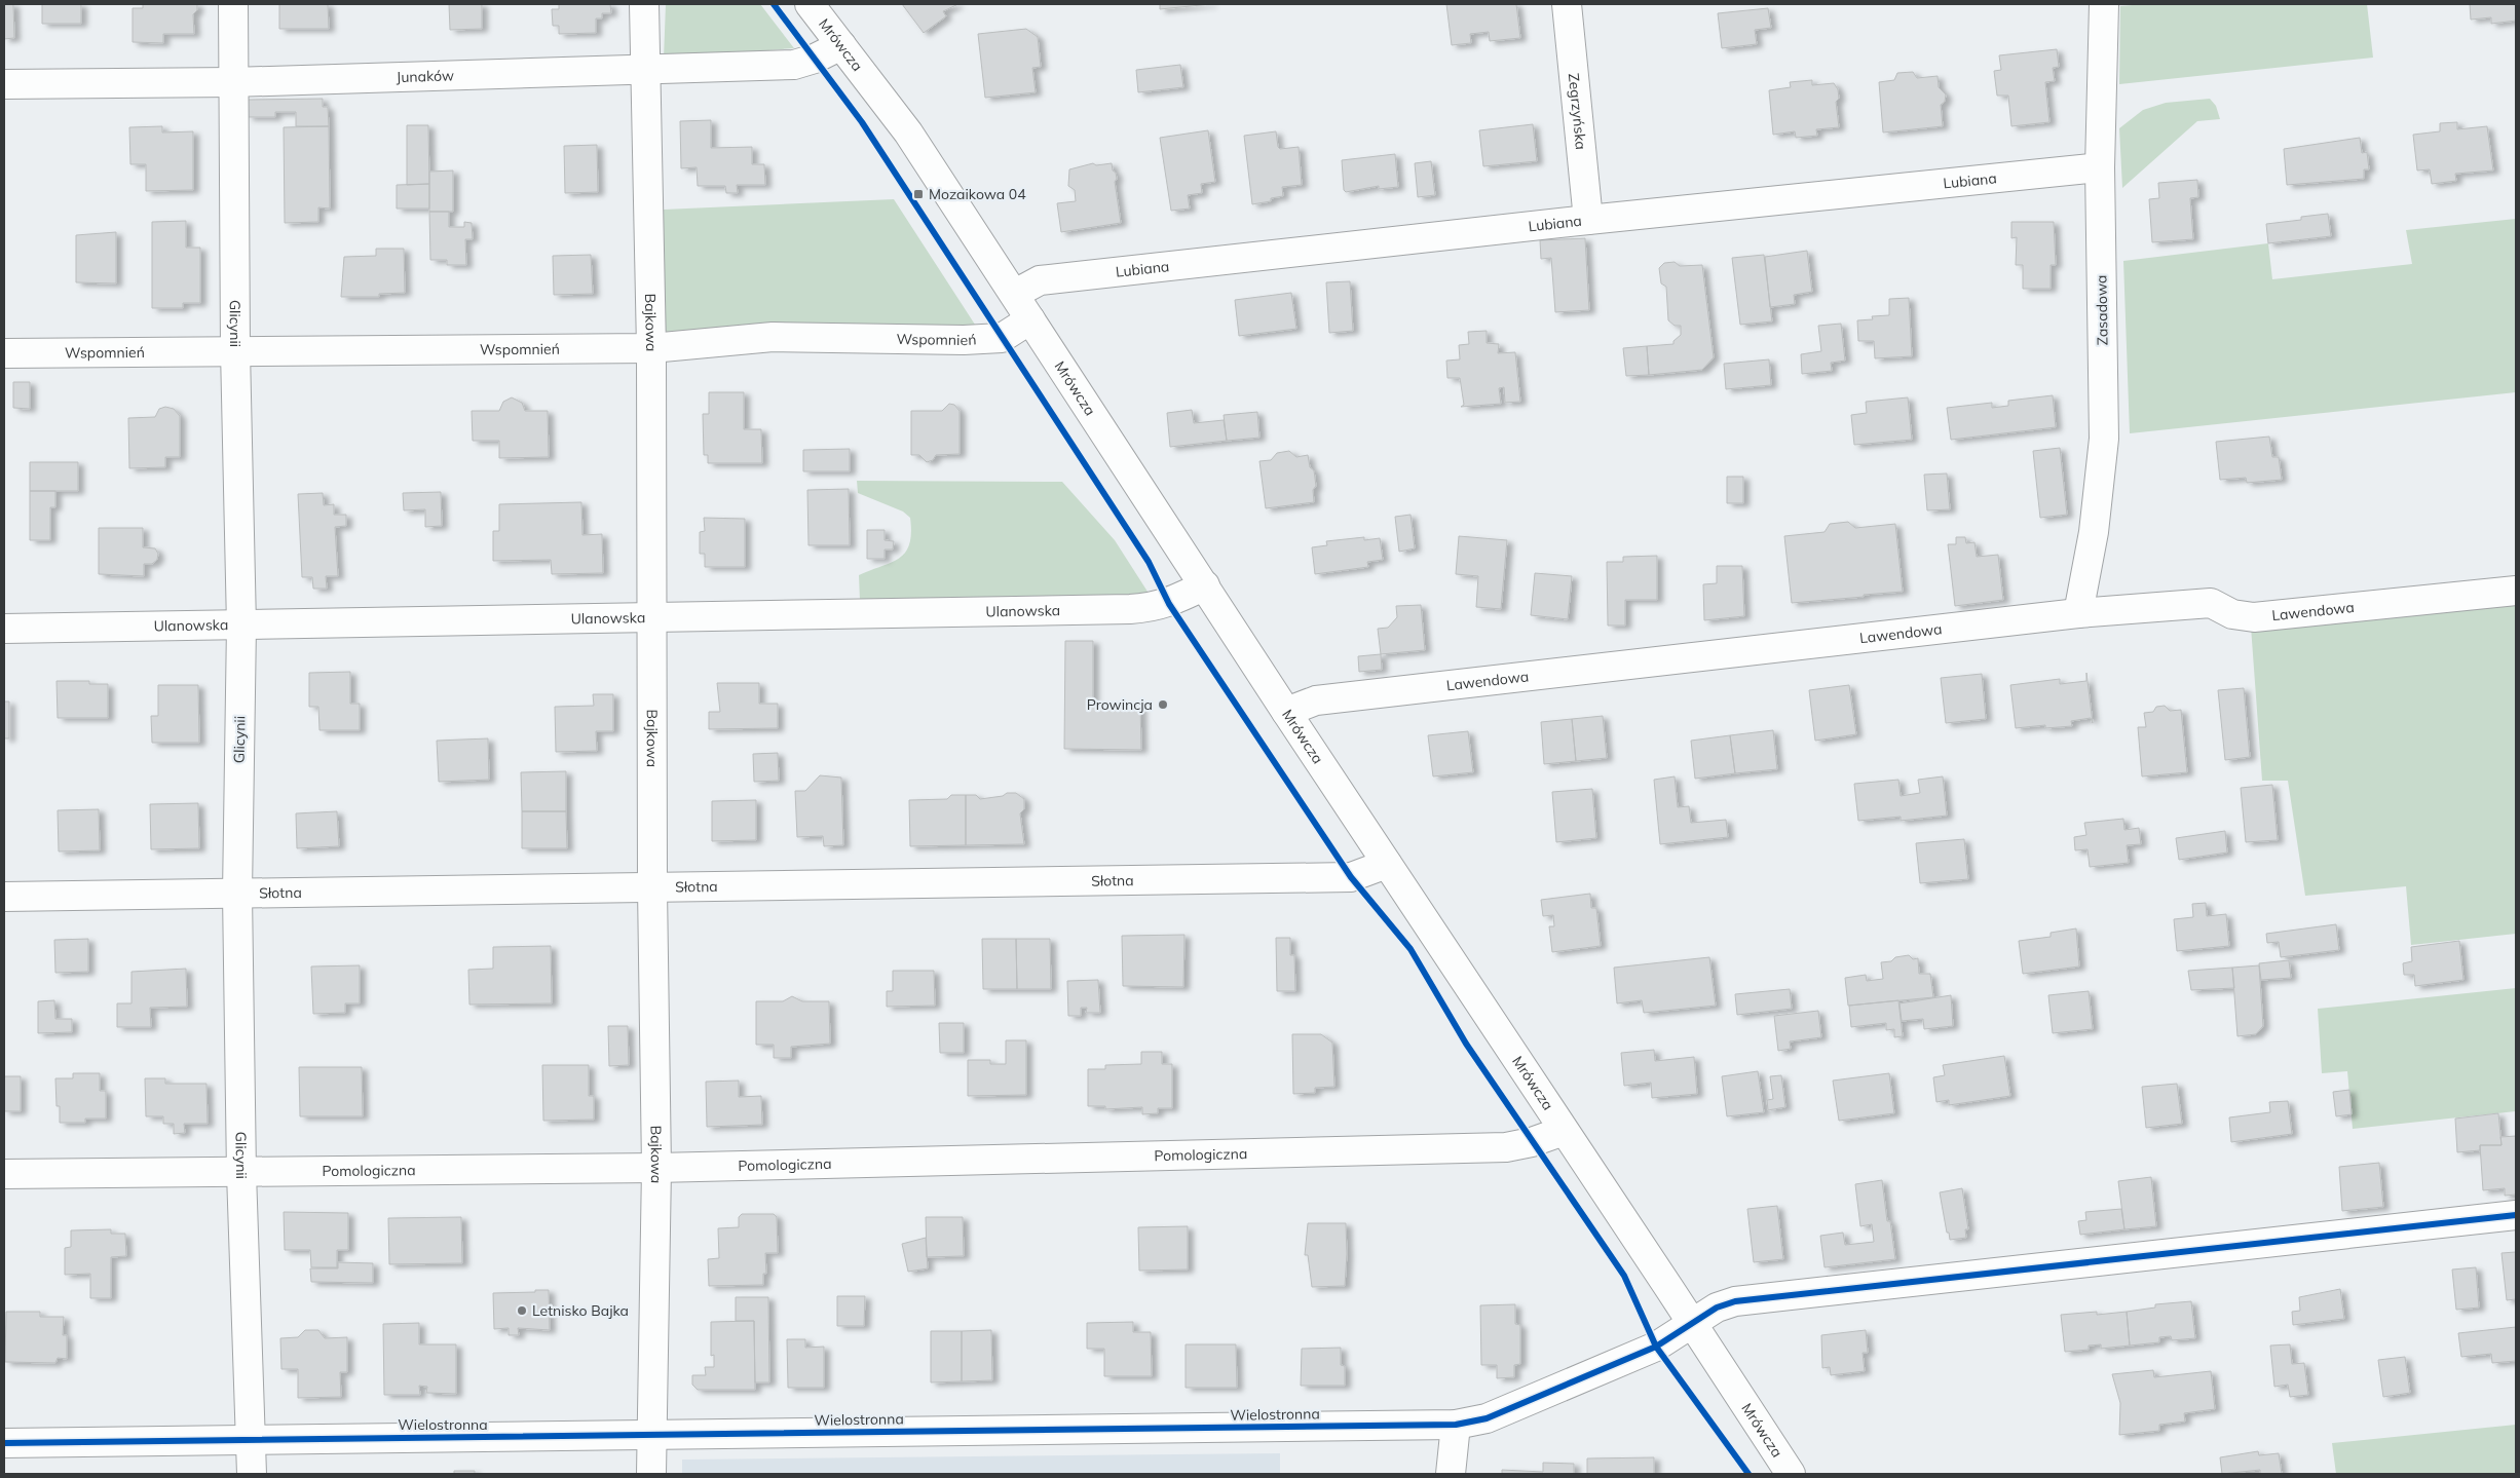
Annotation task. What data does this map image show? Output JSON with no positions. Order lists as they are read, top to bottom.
{
  "streets": {
    "street": [
      "Mrówcza",
      "Junaków",
      "Zegrzyńska",
      "Lubiana",
      "Zasadowa",
      "Glicynii",
      "Bajkowa",
      "Wspomnień",
      "Ulanowska",
      "Lawendowa",
      "Słotna",
      "Pomologiczna",
      "Wielostronna"
    ]
  },
  "crossings": [
    ["Mrówcza", "Junaków"],
    ["Mrówcza", "Lubiana"],
    ["Mrówcza", "Wspomnień"],
    ["Mrówcza", "Ulanowska"],
    ["Mrówcza", "Lawendowa"],
    ["Mrówcza", "Słotna"],
    ["Mrówcza", "Pomologiczna"],
    ["Mrówcza", "Wielostronna"],
    ["Junaków", "Glicynii"],
    ["Junaków", "Bajkowa"],
    ["Zegrzyńska", "Lubiana"],
    ["Lubiana", "Zasadowa"],
    ["Zasadowa", "Lawendowa"],
    ["Glicynii", "Wspomnień"],
    ["Glicynii", "Ulanowska"],
    ["Glicynii", "Słotna"],
    ["Glicynii", "Pomologiczna"],
    ["Glicynii", "Wielostronna"],
    ["Bajkowa", "Wspomnień"],
    ["Bajkowa", "Ulanowska"],
    ["Bajkowa", "Słotna"],
    ["Bajkowa", "Pomologiczna"],
    ["Bajkowa", "Wielostronna"]
  ],
  "places": {
    "transit": ["Mozaikowa 04"],
    "other": ["Prowincja", "Letnisko Bajka"]
  }
}
